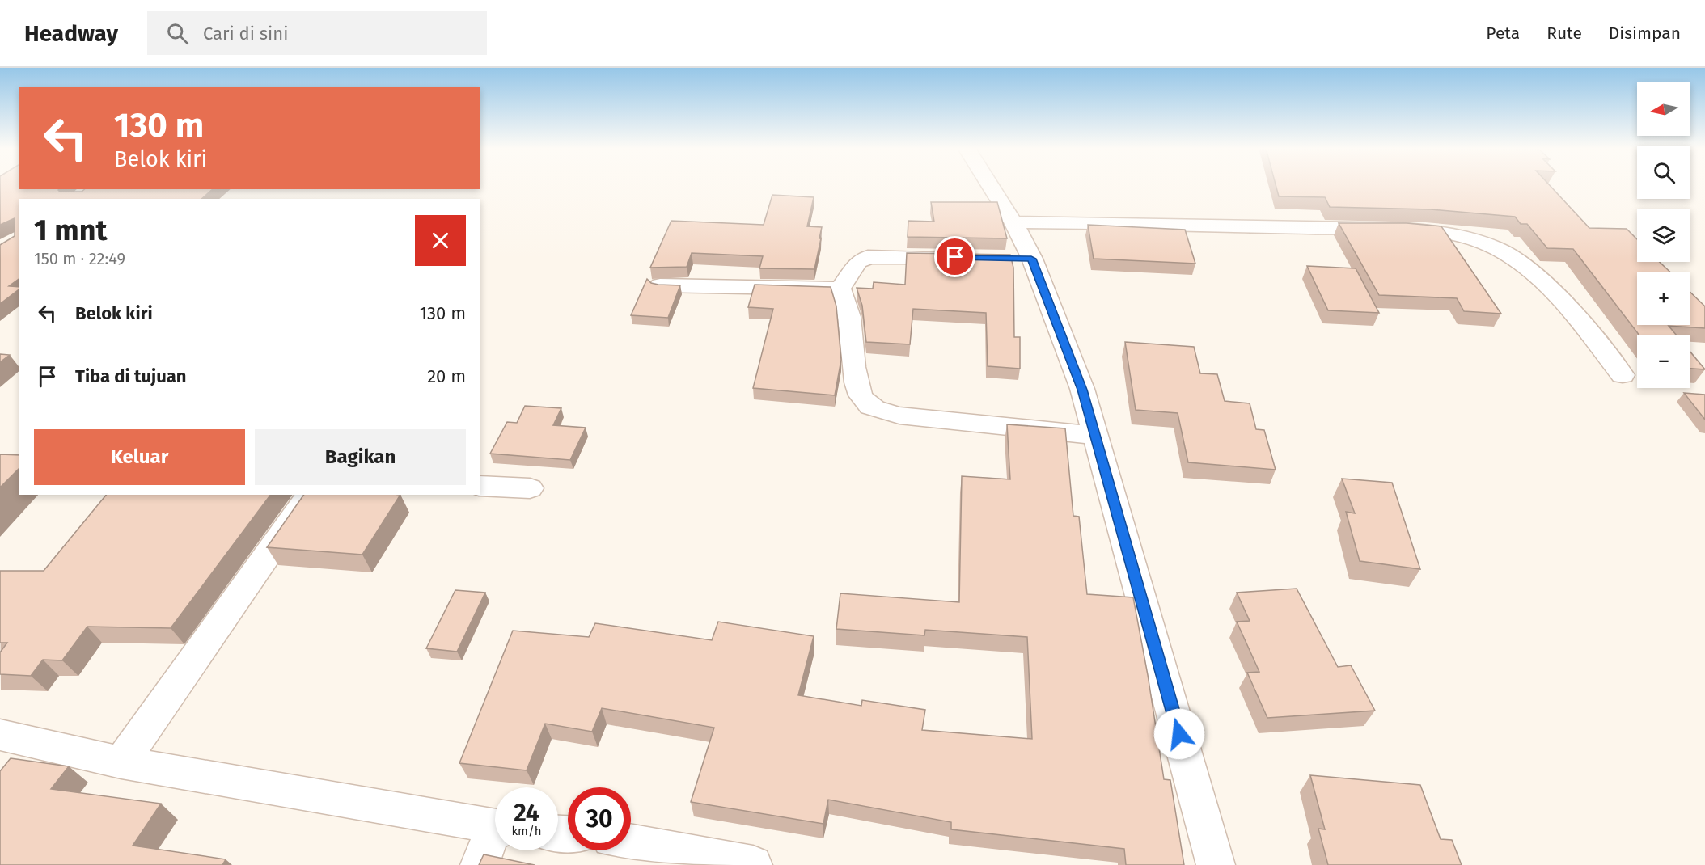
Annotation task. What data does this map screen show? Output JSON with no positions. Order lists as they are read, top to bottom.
{
  "north": "left",
  "page": {
    "header": "Headway",
    "search": "Cari di sini",
    "nav": ["Peta", "Rute", "Disimpan"],
    "map_buttons": ["+", "−"],
    "turn": ["130 m", "Belok kiri"],
    "heading": ["1 mnt", "150 m · 22:49"],
    "list": [
      {
        "name": "Belok kiri",
        "value": "130 m"
      },
      {
        "name": "Tiba di tujuan",
        "value": "20 m"
      }
    ],
    "buttons": ["Keluar", "Bagikan"],
    "speed": "24 km/h",
    "limit": "30"
  }
}
